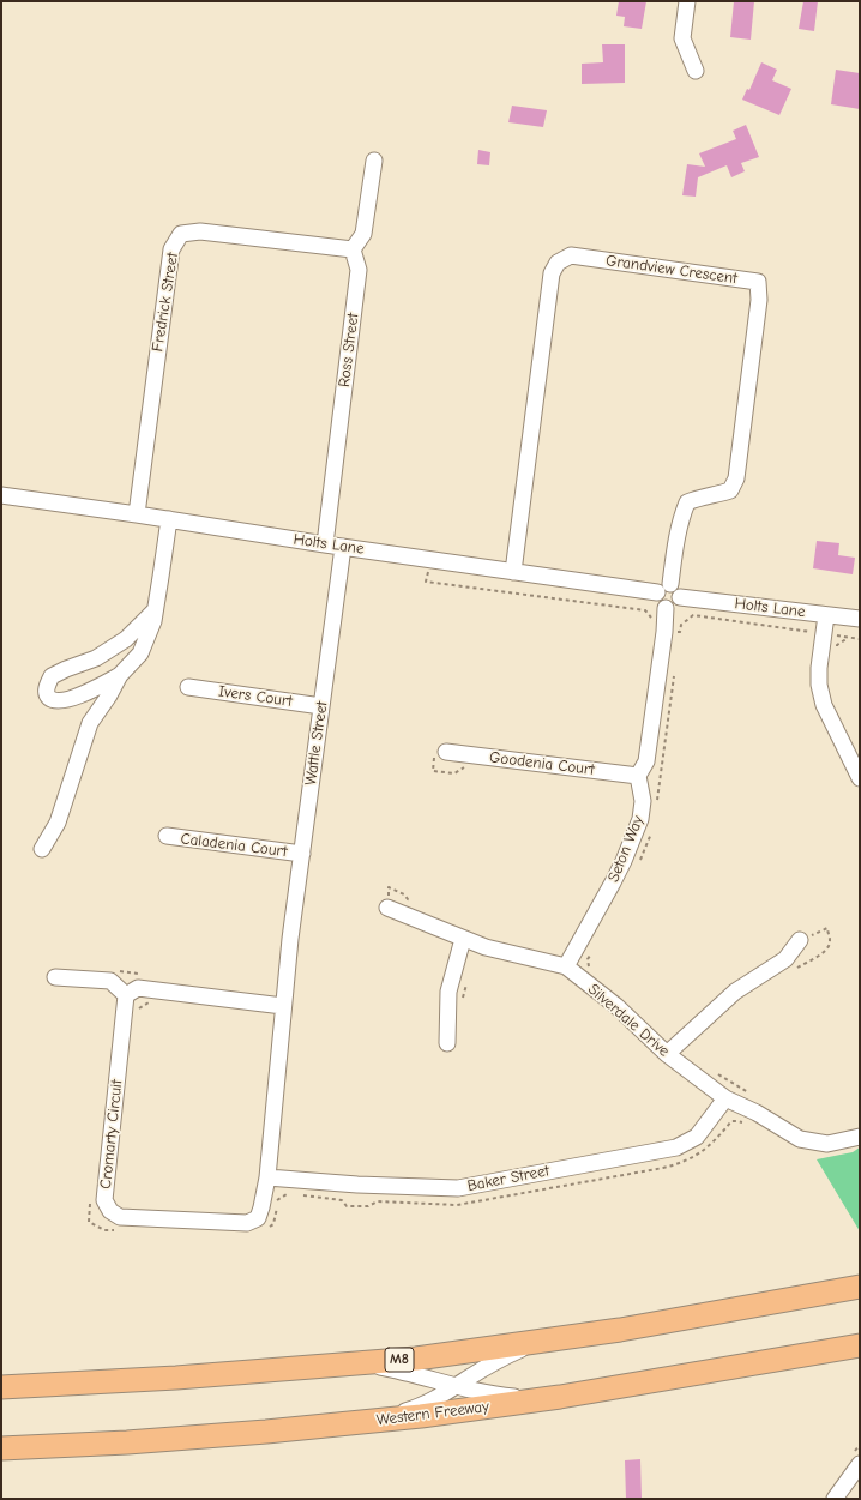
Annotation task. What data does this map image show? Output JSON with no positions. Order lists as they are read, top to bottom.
{
  "streets": {
    "highway": ["M8", "Western Freeway"],
    "street": [
      "Grandview Crescent",
      "Fredrick Street",
      "Ross Street",
      "Holts Lane",
      "Ivers Court",
      "Wattle Street",
      "Goodenia Court",
      "Caladenia Court",
      "Seton Way",
      "Silverdale Drive",
      "Cromarty Circuit",
      "Baker Street"
    ]
  },
  "crossings": [
    ["Grandview Crescent", "Holts Lane"],
    ["Fredrick Street", "Ross Street"],
    ["Fredrick Street", "Holts Lane"],
    ["Ross Street", "Holts Lane"],
    ["Holts Lane", "Wattle Street"],
    ["Ivers Court", "Wattle Street"],
    ["Wattle Street", "Caladenia Court"],
    ["Wattle Street", "Cromarty Circuit"],
    ["Goodenia Court", "Seton Way"],
    ["Seton Way", "Silverdale Drive"],
    ["Silverdale Drive", "Baker Street"],
    ["Cromarty Circuit", "Baker Street"]
  ]
}
